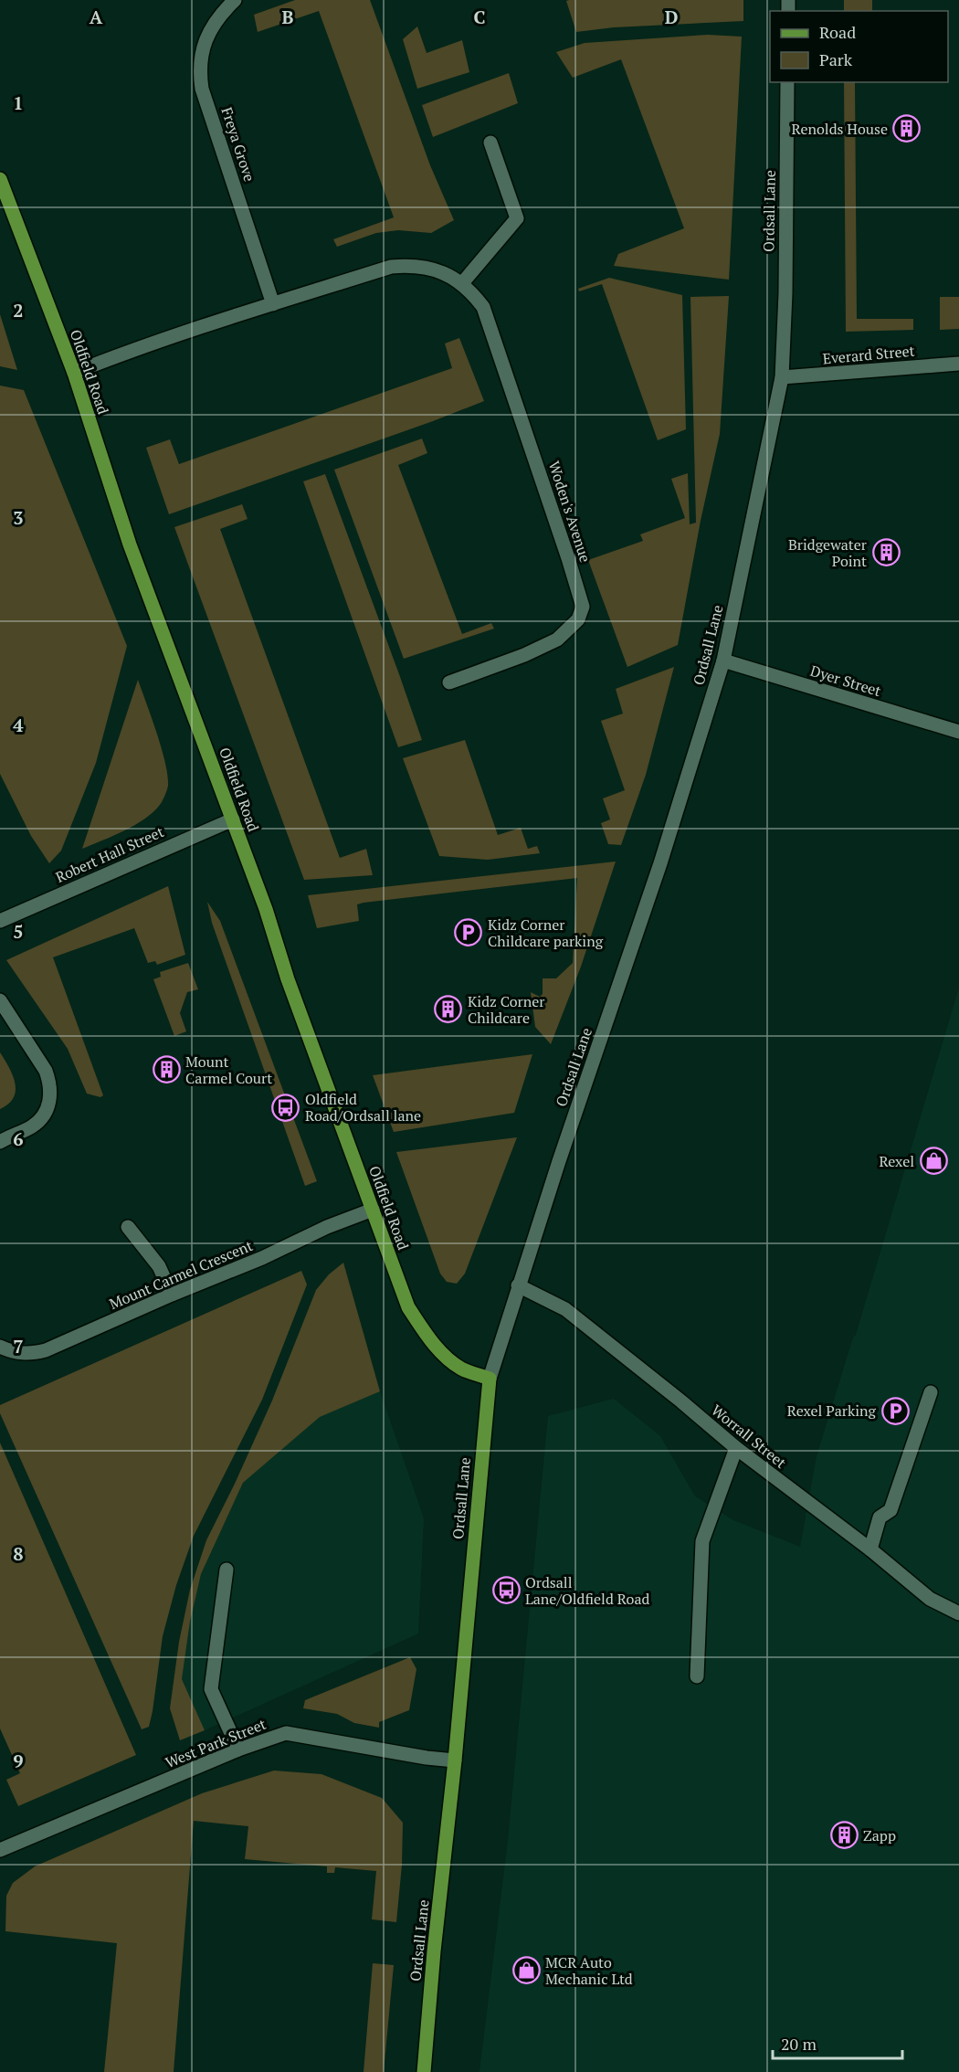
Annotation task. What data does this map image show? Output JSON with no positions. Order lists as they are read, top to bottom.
{
  "streets": {
    "main road": ["Ordsall Lane", "Oldfield Road"],
    "street": [
      "Freya Grove",
      "Everard Street",
      "Woden's Avenue",
      "Dyer Street",
      "Robert Hall Street",
      "Mount Carmel Crescent",
      "Worrall Street",
      "West Park Street"
    ]
  },
  "crossings": [
    ["Freya Grove", "Woden's Avenue"],
    ["Ordsall Lane", "Everard Street"],
    ["Ordsall Lane", "Oldfield Road"],
    ["Ordsall Lane", "Dyer Street"],
    ["Ordsall Lane", "Worrall Street"],
    ["Ordsall Lane", "West Park Street"],
    ["Oldfield Road", "Woden's Avenue"],
    ["Oldfield Road", "Robert Hall Street"],
    ["Oldfield Road", "Mount Carmel Crescent"]
  ],
  "places": {
    "building": [
      "Renolds House",
      "Bridgewater Point",
      "Kidz Corner Childcare",
      "Mount Carmel Court",
      "Zapp"
    ],
    "parking": ["Kidz Corner Childcare parking", "Rexel Parking"],
    "bus stop": ["Oldfield Road/Ordsall lane", "Ordsall Lane/Oldfield Road"],
    "shop": ["Rexel", "MCR Auto Mechanic Ltd"]
  },
  "legend": ["Road", "Park"],
  "scale_bar": "20 m",
  "grid": {
    "columns": [
      "A",
      "B",
      "C",
      "D"
    ],
    "rows": [
      "1",
      "2",
      "3",
      "4",
      "5",
      "6",
      "7",
      "8",
      "9"
    ]
  }
}
